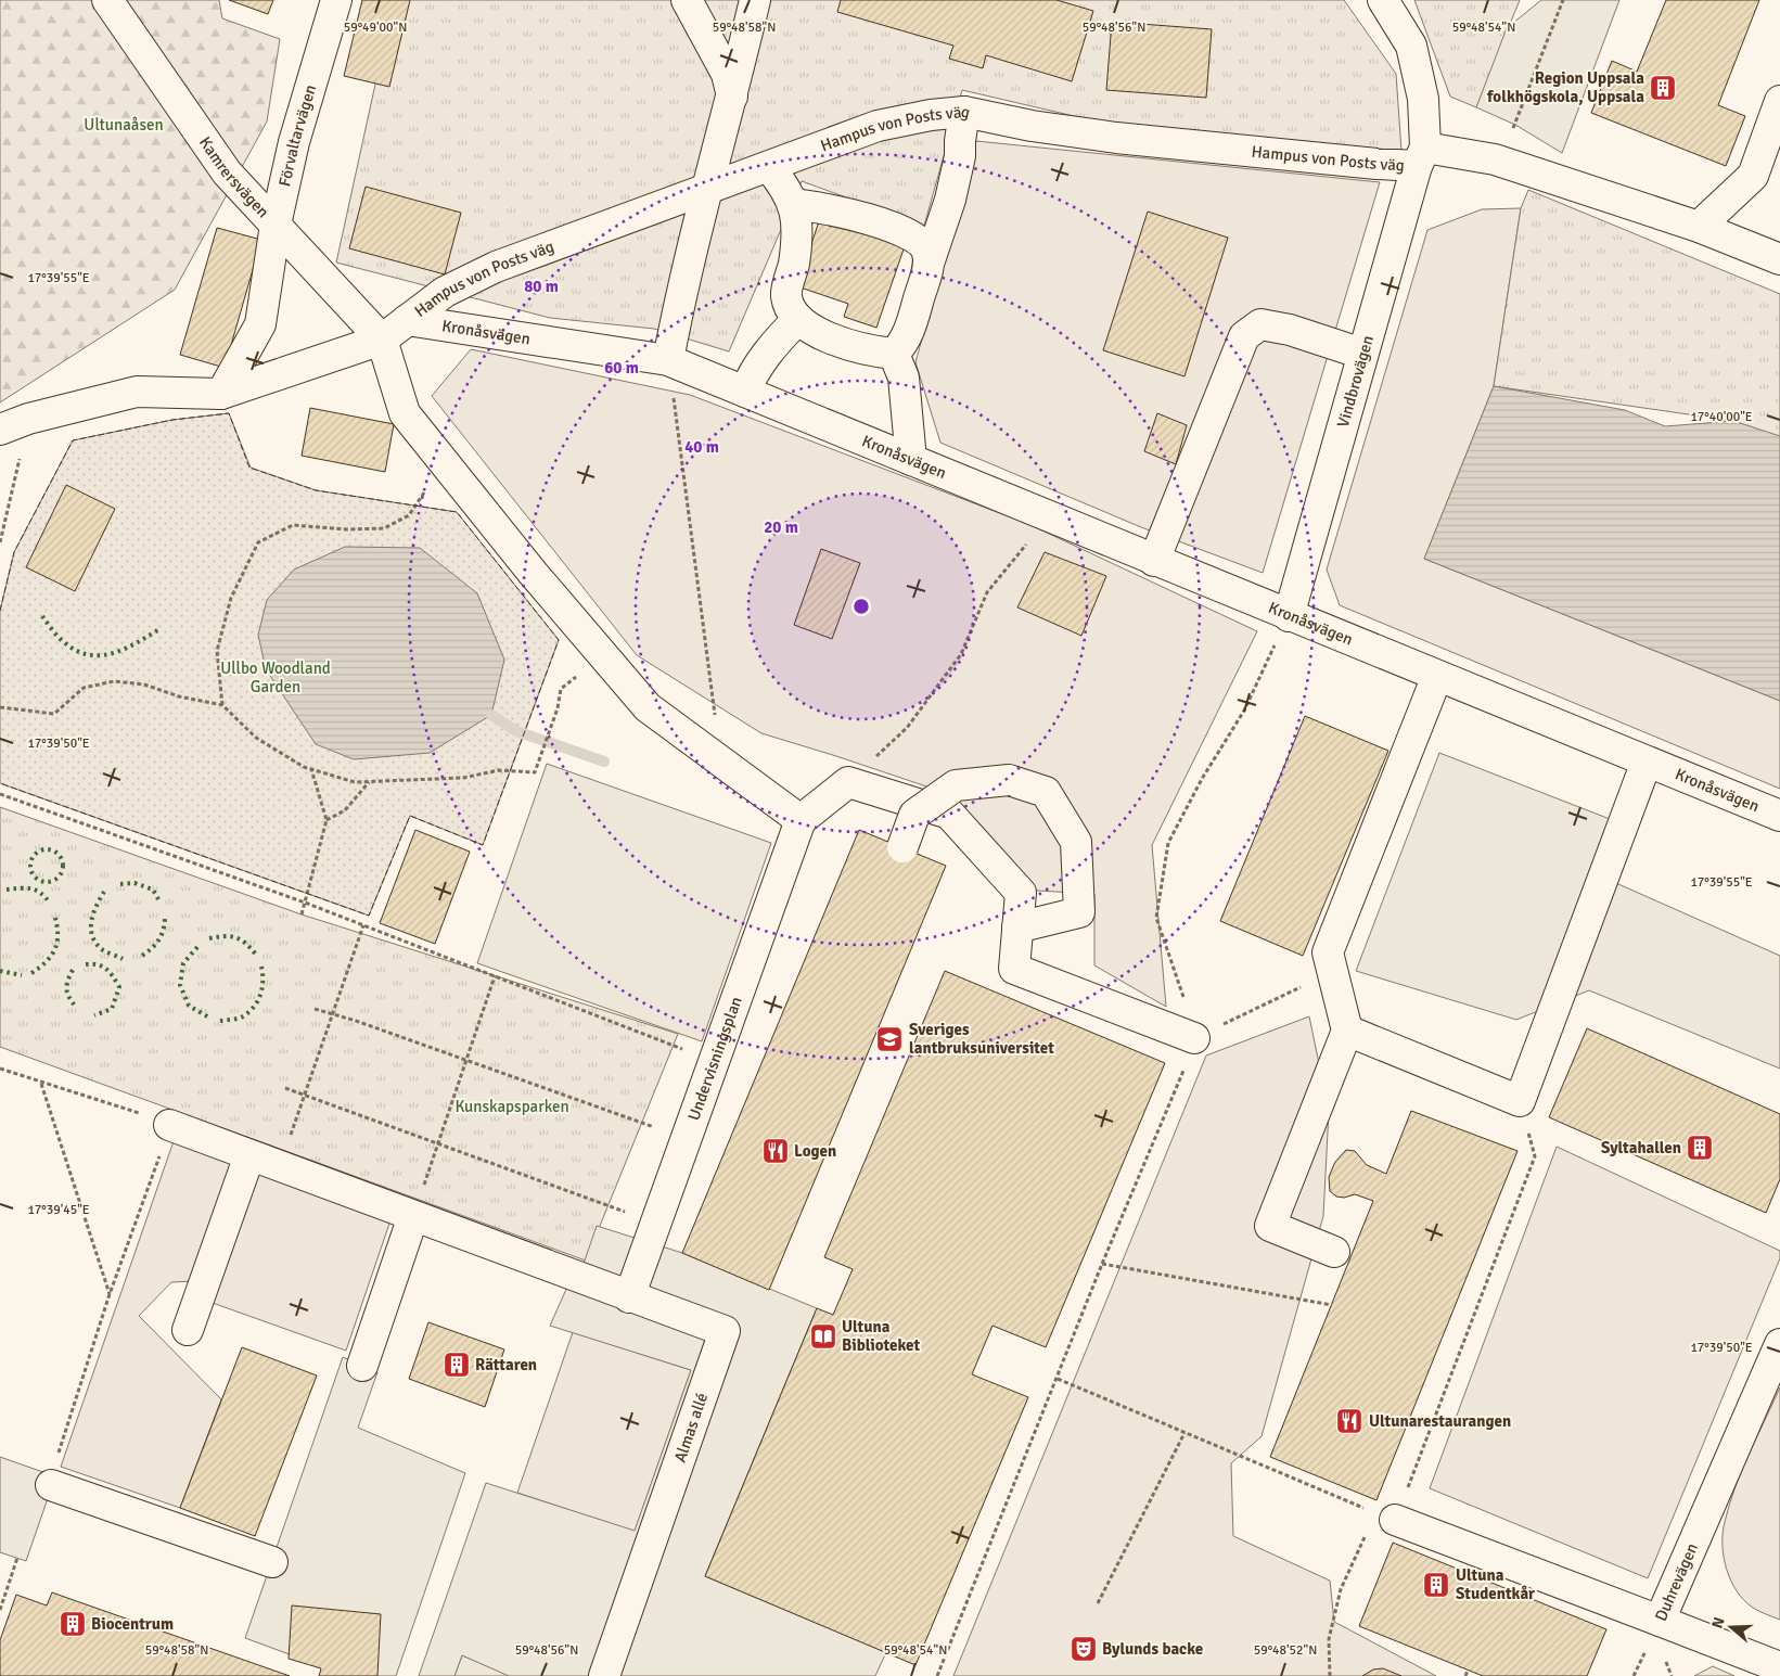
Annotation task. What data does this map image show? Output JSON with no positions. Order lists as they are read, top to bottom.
{
  "streets": {
    "street": [
      "Hampus von Posts väg",
      "Förvaltarvägen",
      "Kamrersvägen",
      "Kronåsvägen",
      "Vindbrovägen",
      "Undervisningsplan",
      "Almas allé",
      "Duhrevägen"
    ]
  },
  "crossings": [
    ["Hampus von Posts väg", "Kronåsvägen"],
    ["Hampus von Posts väg", "Vindbrovägen"],
    ["Förvaltarvägen", "Kamrersvägen"],
    ["Kronåsvägen", "Vindbrovägen"],
    ["Undervisningsplan", "Almas allé"]
  ],
  "parks": ["Ultunaåsen", "Ullbo Woodland Garden", "Kunskapsparken"],
  "places": {
    "building": [
      "Region Uppsala folkhögskola, Uppsala",
      "Syltahallen",
      "Rättaren",
      "Ultuna Studentkår",
      "Biocentrum"
    ],
    "school or university": ["Sveriges lantbruksuniversitet"],
    "restaurant": ["Logen", "Ultunarestaurangen"],
    "library": ["Ultuna Biblioteket"],
    "theatre": ["Bylunds backe"]
  },
  "north": "left",
  "coordinates": [
    "59°49'00\"N",
    "59°48'58\"N",
    "59°48'56\"N",
    "59°48'54\"N",
    "17°39'55\"E",
    "17°40'00\"E",
    "17°39'50\"E",
    "17°39'45\"E",
    "59°48'52\"N"
  ],
  "rings": [
    "80 m",
    "60 m",
    "40 m",
    "20 m"
  ]
}
